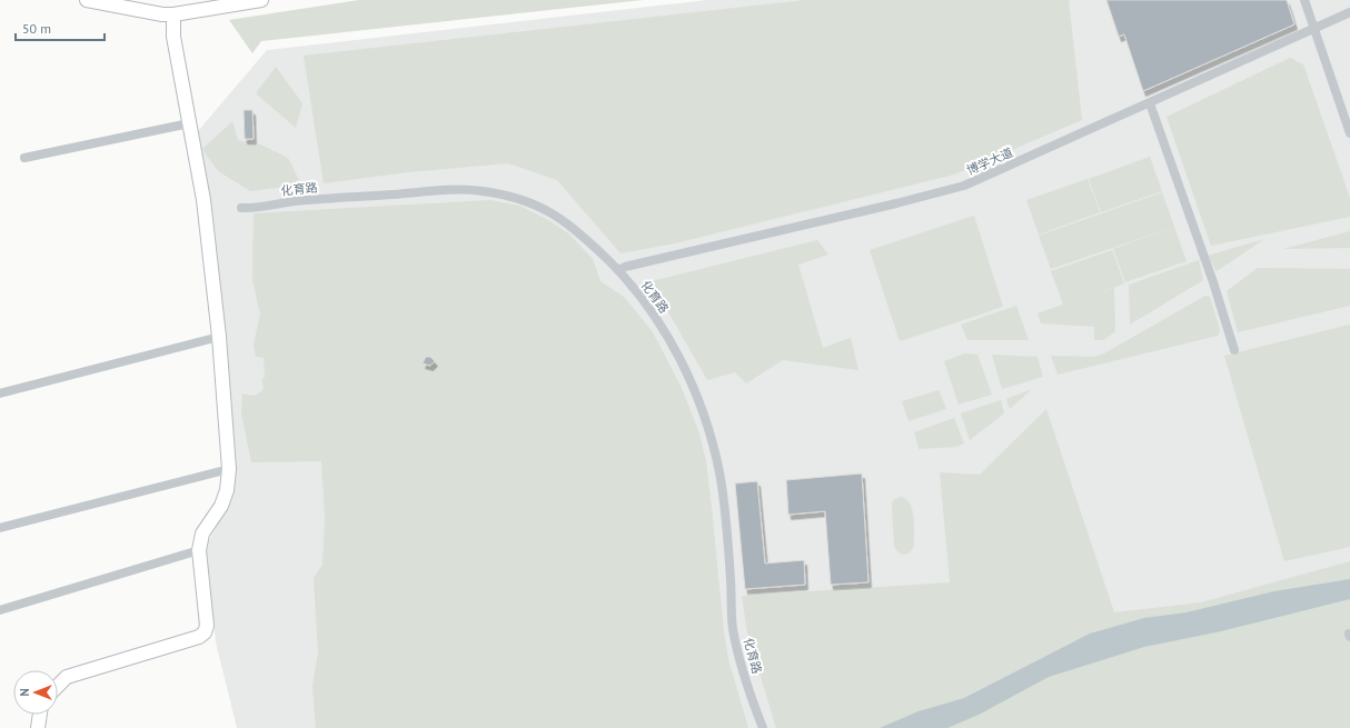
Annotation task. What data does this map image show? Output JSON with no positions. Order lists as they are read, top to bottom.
{
  "streets": {
    "street": ["博学大道", "化育路"]
  },
  "crossings": [
    ["博学大道", "化育路"]
  ],
  "scale_bar": "50 m",
  "north": "left"
}
